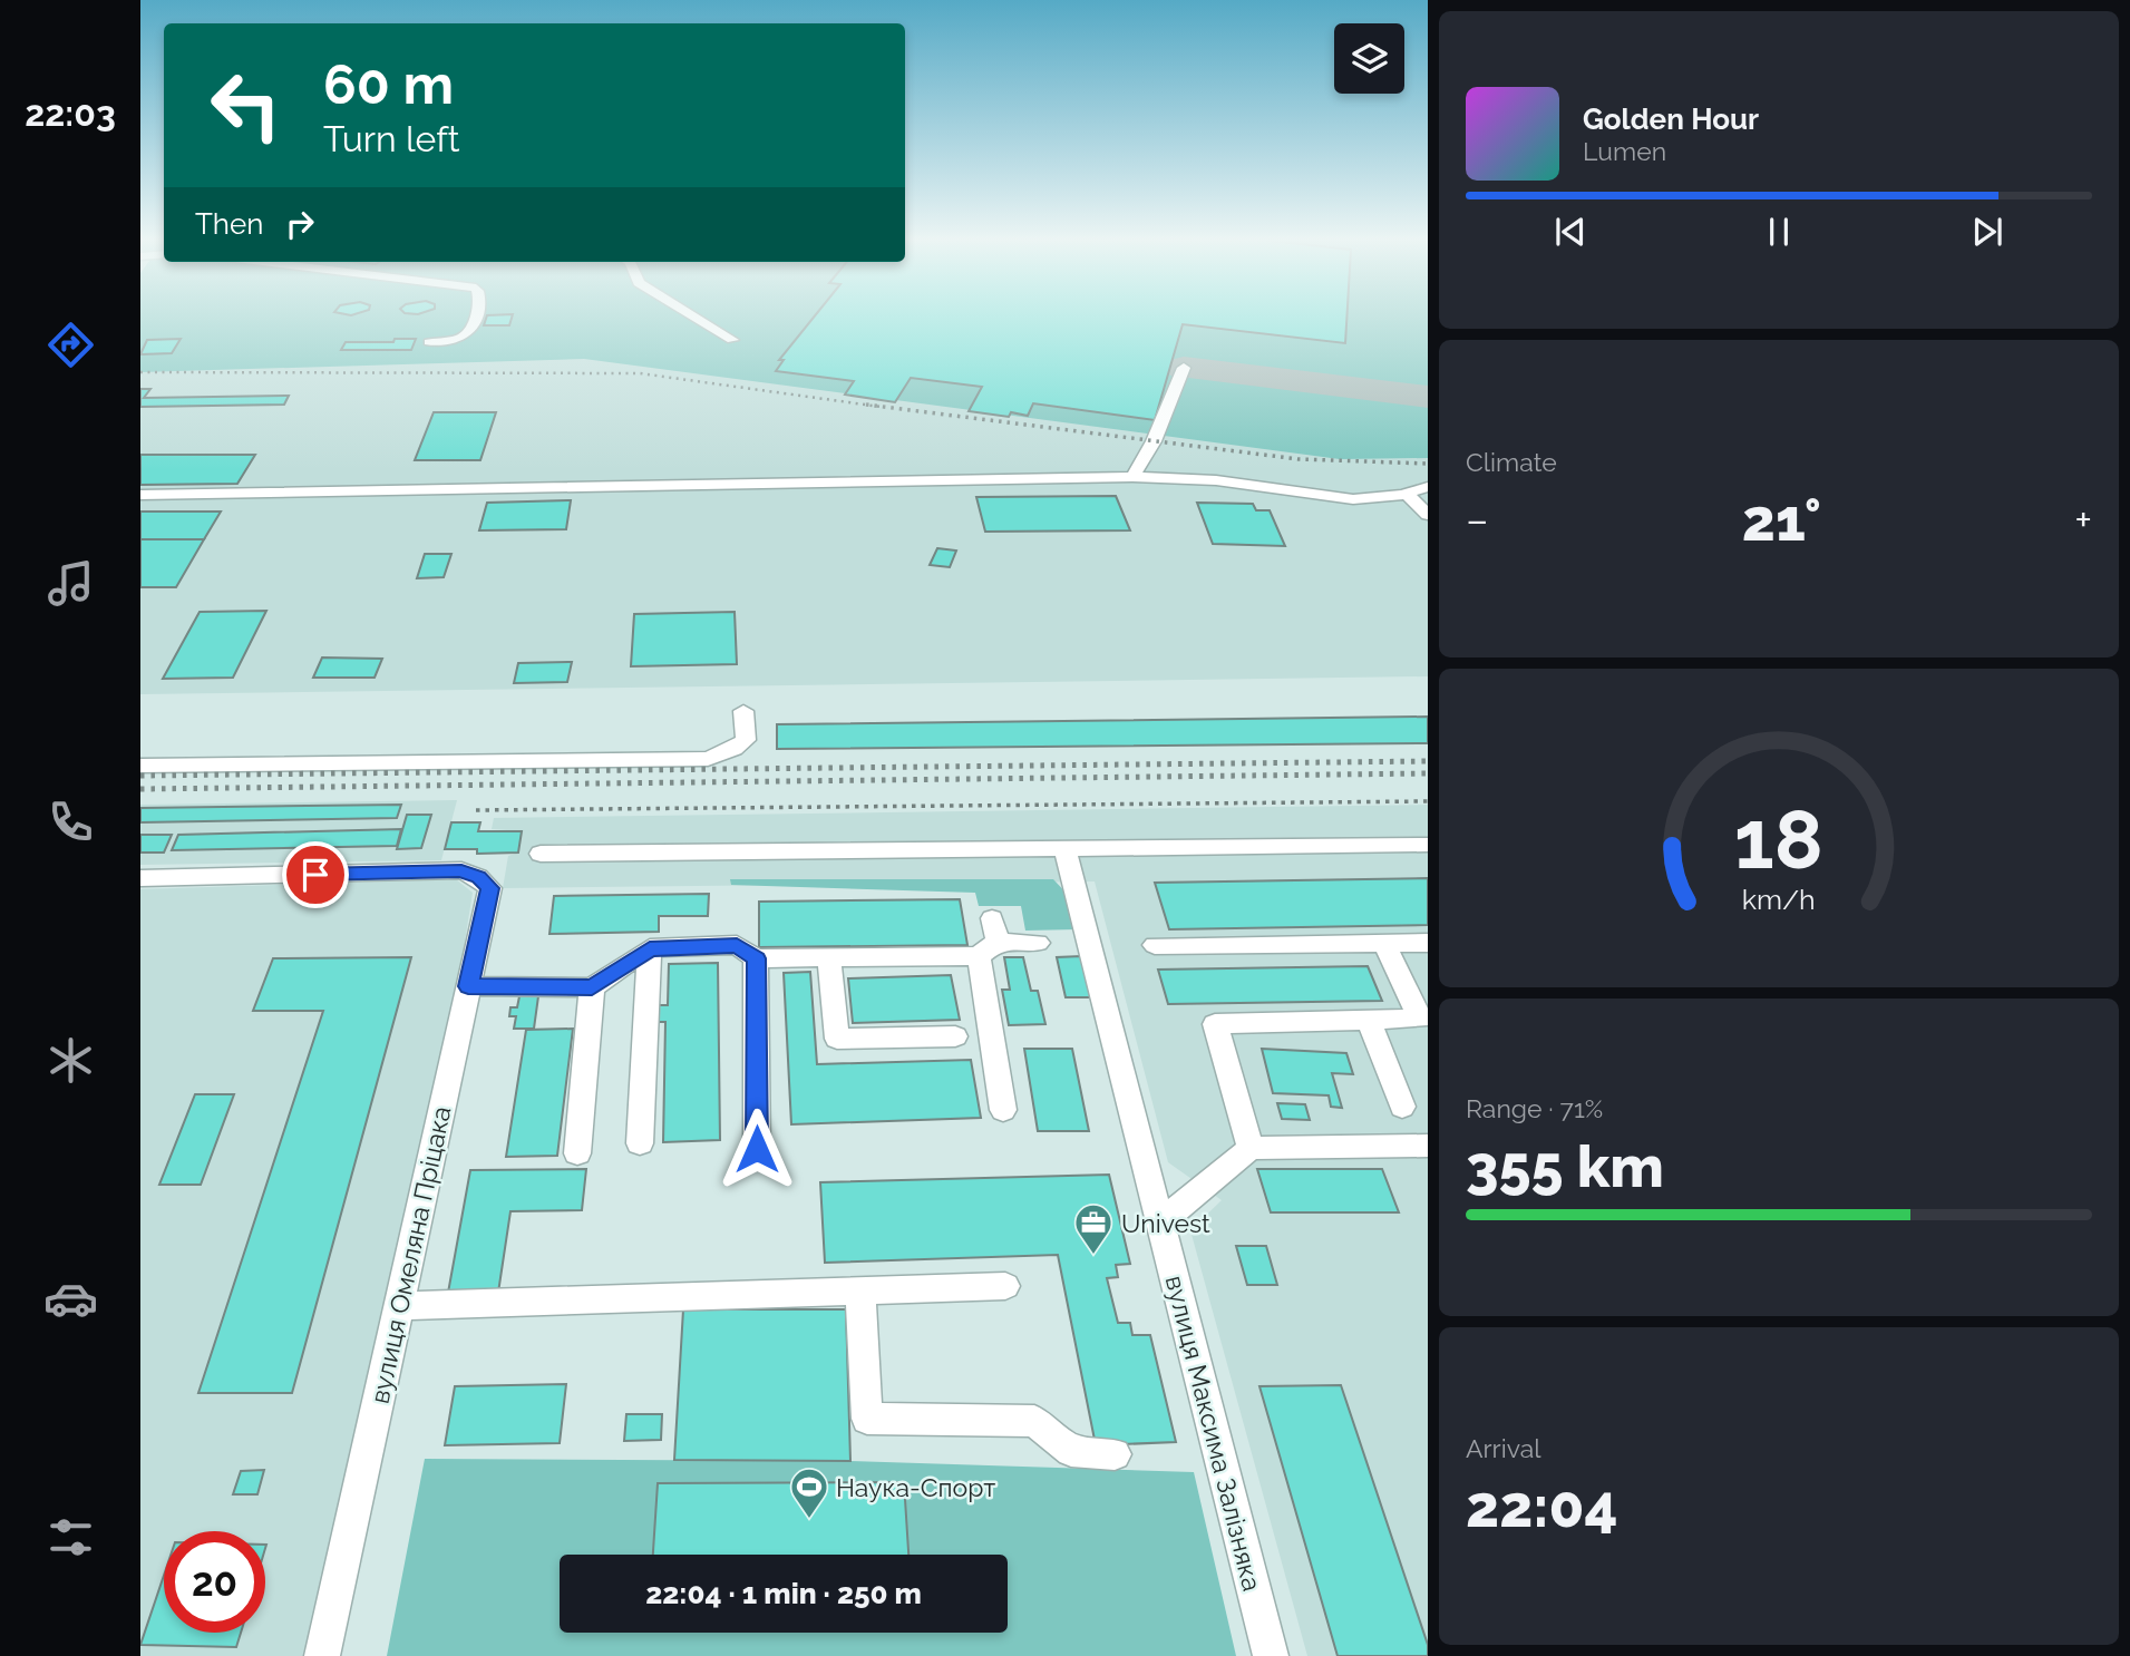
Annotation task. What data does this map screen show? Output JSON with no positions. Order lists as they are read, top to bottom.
{
  "streets": {
    "street": ["вулиця Омеляна Пріцака", "вулиця Максима Залізняка"]
  },
  "places": {
    "office": ["Univest"],
    "sports": ["Наука-Спорт"]
  },
  "page": {
    "tabs": "22:03",
    "turn": ["60 m", "Turn left"],
    "song": ["Golden Hour", "Lumen"],
    "then": "Then",
    "tile": [
      "Climate",
      ["Range · 71%", "355 km"],
      ["Arrival", "22:04"]
    ],
    "heat": ["−", "21°", "+"],
    "limit": "20",
    "trip": "22:04 · 1 min · 250 m",
    "gauge": ["18", "km/h"]
  }
}
